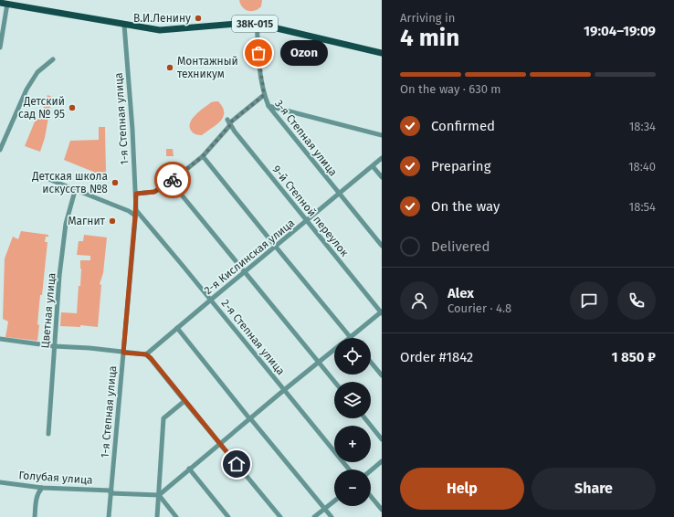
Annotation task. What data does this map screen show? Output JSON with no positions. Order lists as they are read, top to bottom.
{
  "streets": {
    "main road": ["38К-015"],
    "street": [
      "1-я Степная улица",
      "3-я Степная улица",
      "9-й Степной переулок",
      "2-я Кислинская улица",
      "Цветная улица",
      "2-я Степная улица",
      "Голубая улица"
    ]
  },
  "crossings": [
    ["38К-015", "1-я Степная улица"],
    ["38К-015", "3-я Степная улица"],
    ["1-я Степная улица", "2-я Степная улица"],
    ["1-я Степная улица", "Голубая улица"],
    ["3-я Степная улица", "2-я Кислинская улица"],
    ["9-й Степной переулок", "2-я Кислинская улица"],
    ["2-я Кислинская улица", "2-я Степная улица"]
  ],
  "places": [
    "В.И.Ленину",
    "Ozon",
    "Монтажный техникум",
    "Детский сад № 95",
    "Детская школа искусств №8",
    "Магнит"
  ],
  "page": {
    "heading": ["4 min", "Arriving in", "19:04–19:09"],
    "panel": [
      "Alex",
      "Courier · 4.8",
      "Order #1842",
      "1 850 ₽"
    ],
    "bubble": "Ozon",
    "bar": "On the way · 630 m",
    "list": [
      ["Confirmed", "18:34"],
      ["Preparing", "18:40"],
      ["On the way", "18:54"],
      "Delivered"
    ],
    "map_buttons": ["+", "−"],
    "buttons": ["Help", "Share"]
  }
}
